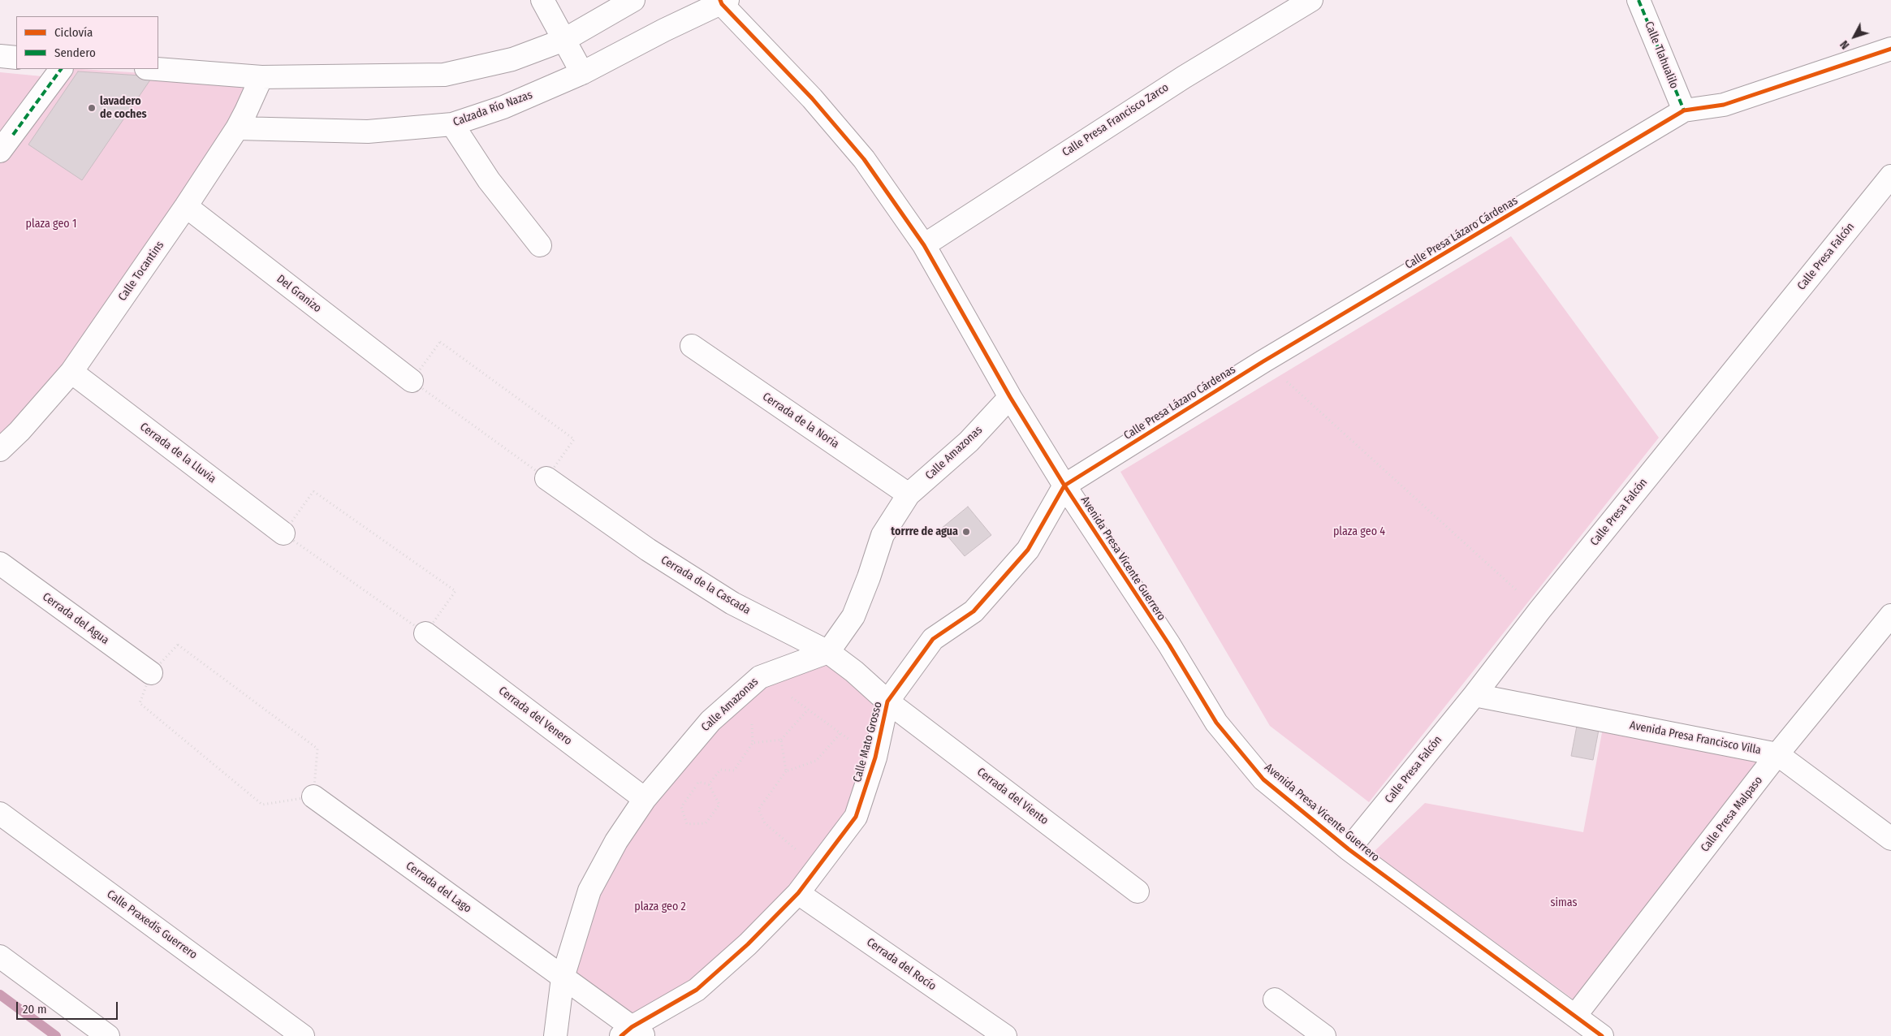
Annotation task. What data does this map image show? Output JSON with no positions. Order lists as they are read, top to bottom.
{
  "streets": {
    "street": [
      "Calle Tlahualilo",
      "Calzada Río Nazas",
      "Calle Presa Francisco Zarco",
      "Calle Presa Lázaro Cárdenas",
      "Calle Presa Falcón",
      "Calle Tocantins",
      "Del Granizo",
      "Cerrada de la Noria",
      "Cerrada de la Lluvia",
      "Calle Amazonas",
      "Avenida Presa Vicente Guerrero",
      "Cerrada de la Cascada",
      "Cerrada del Agua",
      "Cerrada del Venero",
      "Avenida Presa Francisco Villa",
      "Calle Mato Grosso",
      "Cerrada del Viento",
      "Calle Presa Malpaso",
      "Cerrada del Lago",
      "Calle Praxedis Guerrero",
      "Cerrada del Rocío"
    ]
  },
  "crossings": [
    ["Calle Tlahualilo", "Calle Presa Lázaro Cárdenas"],
    ["Calzada Río Nazas", "Calle Tocantins"],
    ["Calzada Río Nazas", "Avenida Presa Vicente Guerrero"],
    ["Calle Presa Francisco Zarco", "Avenida Presa Vicente Guerrero"],
    ["Calle Presa Lázaro Cárdenas", "Avenida Presa Vicente Guerrero"],
    ["Calle Presa Lázaro Cárdenas", "Calle Mato Grosso"],
    ["Calle Presa Falcón", "Avenida Presa Vicente Guerrero"],
    ["Calle Presa Falcón", "Avenida Presa Francisco Villa"],
    ["Calle Tocantins", "Del Granizo"],
    ["Calle Tocantins", "Cerrada de la Lluvia"],
    ["Cerrada de la Noria", "Calle Amazonas"],
    ["Calle Amazonas", "Avenida Presa Vicente Guerrero"],
    ["Calle Amazonas", "Cerrada de la Cascada"],
    ["Calle Amazonas", "Cerrada del Venero"],
    ["Calle Amazonas", "Cerrada del Lago"],
    ["Avenida Presa Vicente Guerrero", "Calle Mato Grosso"],
    ["Avenida Presa Vicente Guerrero", "Calle Presa Malpaso"],
    ["Cerrada de la Cascada", "Calle Mato Grosso"],
    ["Cerrada de la Cascada", "Cerrada del Viento"],
    ["Avenida Presa Francisco Villa", "Calle Presa Malpaso"],
    ["Calle Mato Grosso", "Cerrada del Viento"],
    ["Calle Mato Grosso", "Cerrada del Lago"],
    ["Calle Mato Grosso", "Cerrada del Rocío"]
  ],
  "parks": [
    "plaza geo 1",
    "plaza geo 4",
    "simas",
    "plaza geo 2"
  ],
  "places": ["lavadero de coches", "torrre de agua"],
  "legend": ["Ciclovía", "Sendero"],
  "scale_bar": "20 m",
  "north": "bottom left"
}
